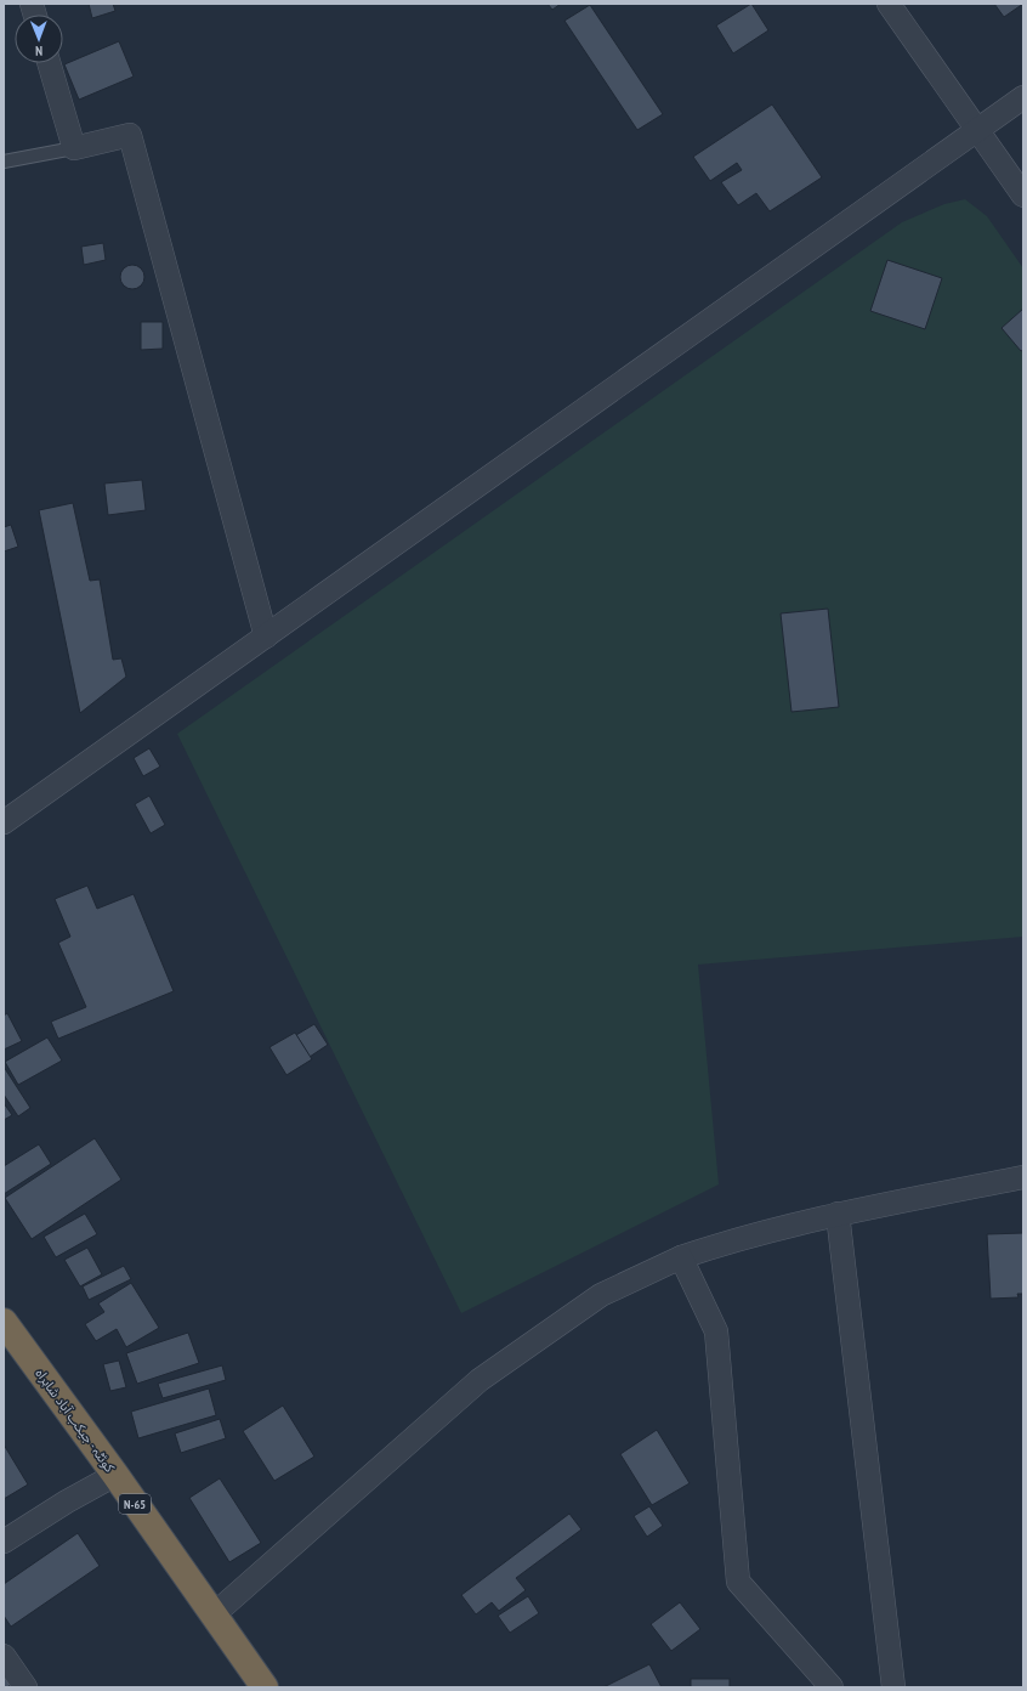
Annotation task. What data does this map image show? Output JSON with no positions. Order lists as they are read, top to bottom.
{
  "streets": {
    "highway": ["کوئٹہ - جیکب آباد شاہراہ", "N-65"]
  },
  "north": "bottom"
}
